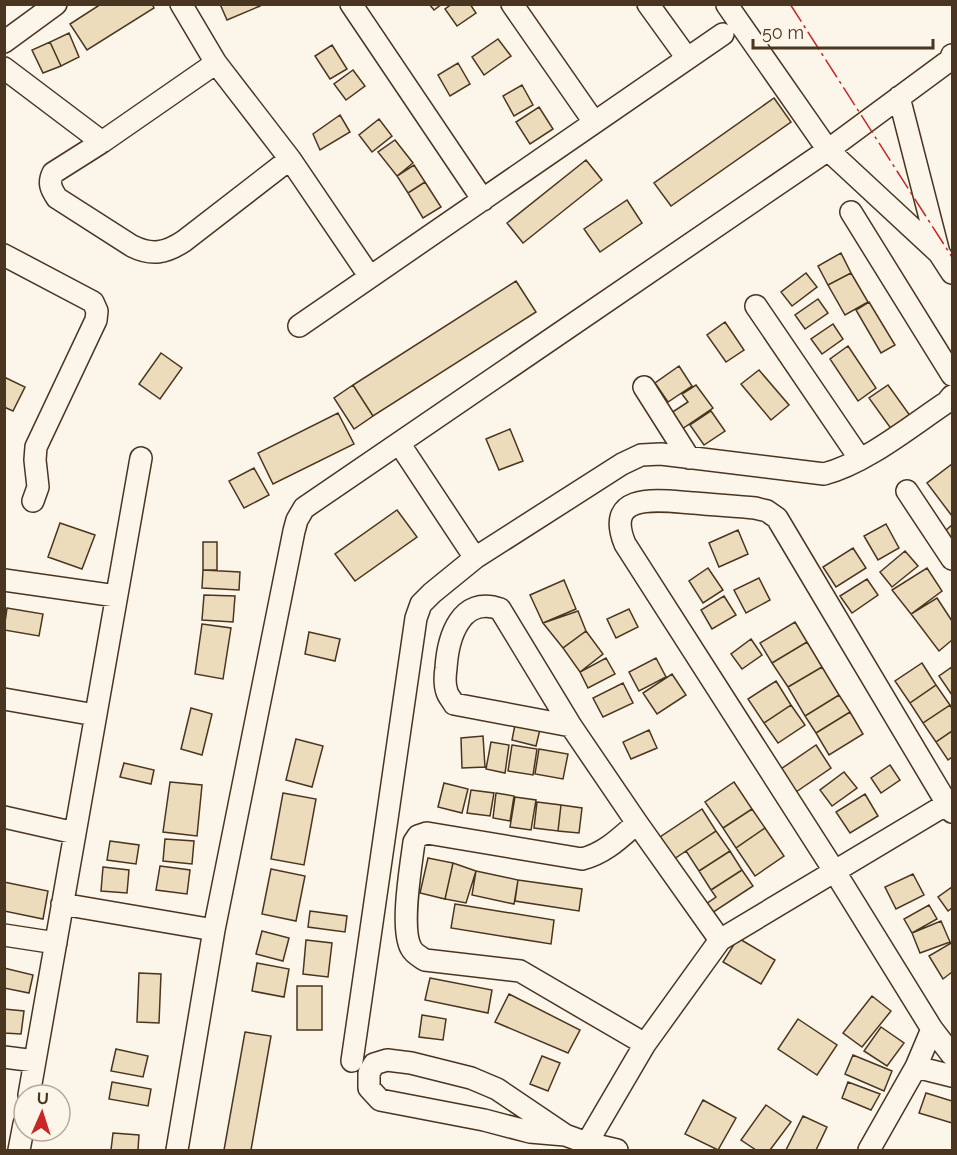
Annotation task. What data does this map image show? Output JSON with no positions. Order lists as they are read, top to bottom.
{
  "scale_bar": "50 m",
  "north": "top"
}
